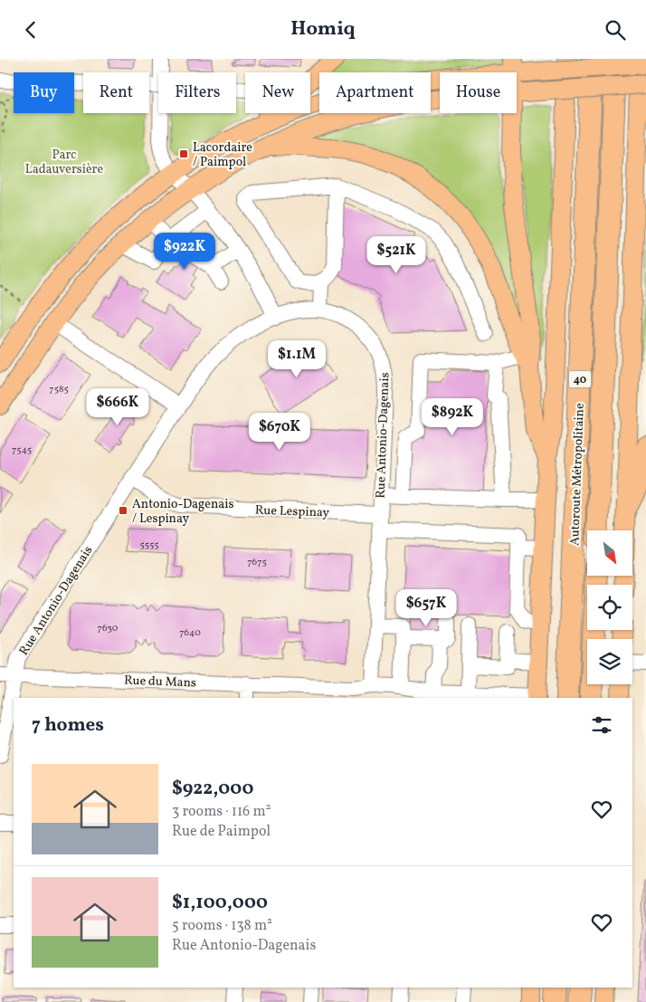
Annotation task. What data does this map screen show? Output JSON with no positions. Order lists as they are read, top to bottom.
{
  "streets": {
    "highway": ["40", "Autoroute Métropolitaine"],
    "street": ["Rue Antonio-Dagenais", "Rue Lespinay", "Rue du Mans"]
  },
  "crossings": [
    ["Rue Antonio-Dagenais", "Rue Lespinay"],
    ["Rue Antonio-Dagenais", "Rue du Mans"]
  ],
  "parks": ["Parc Ladauversière"],
  "places": {
    "transit": ["Lacordaire / Paimpol", "Antonio-Dagenais / Lespinay"]
  },
  "house_numbers": [
    "7585",
    "7545",
    "5555",
    "7675",
    "7630",
    "7640"
  ],
  "north": "bottom right",
  "page": {
    "header": "Homiq",
    "chip": [
      "Buy",
      "Rent",
      "Filters",
      "New",
      "Apartment",
      "House"
    ],
    "price": [
      "$922K",
      "$521K",
      "$1.1M",
      "$666K",
      "$892K",
      "$670K",
      "$657K"
    ],
    "heading": "7 homes",
    "list": [
      {
        "name": "$922,000",
        "note": "3 rooms · 116 m² · Rue de Paimpol"
      },
      {
        "name": "$1,100,000",
        "note": "5 rooms · 138 m² · Rue Antonio-Dagenais"
      }
    ]
  }
}
